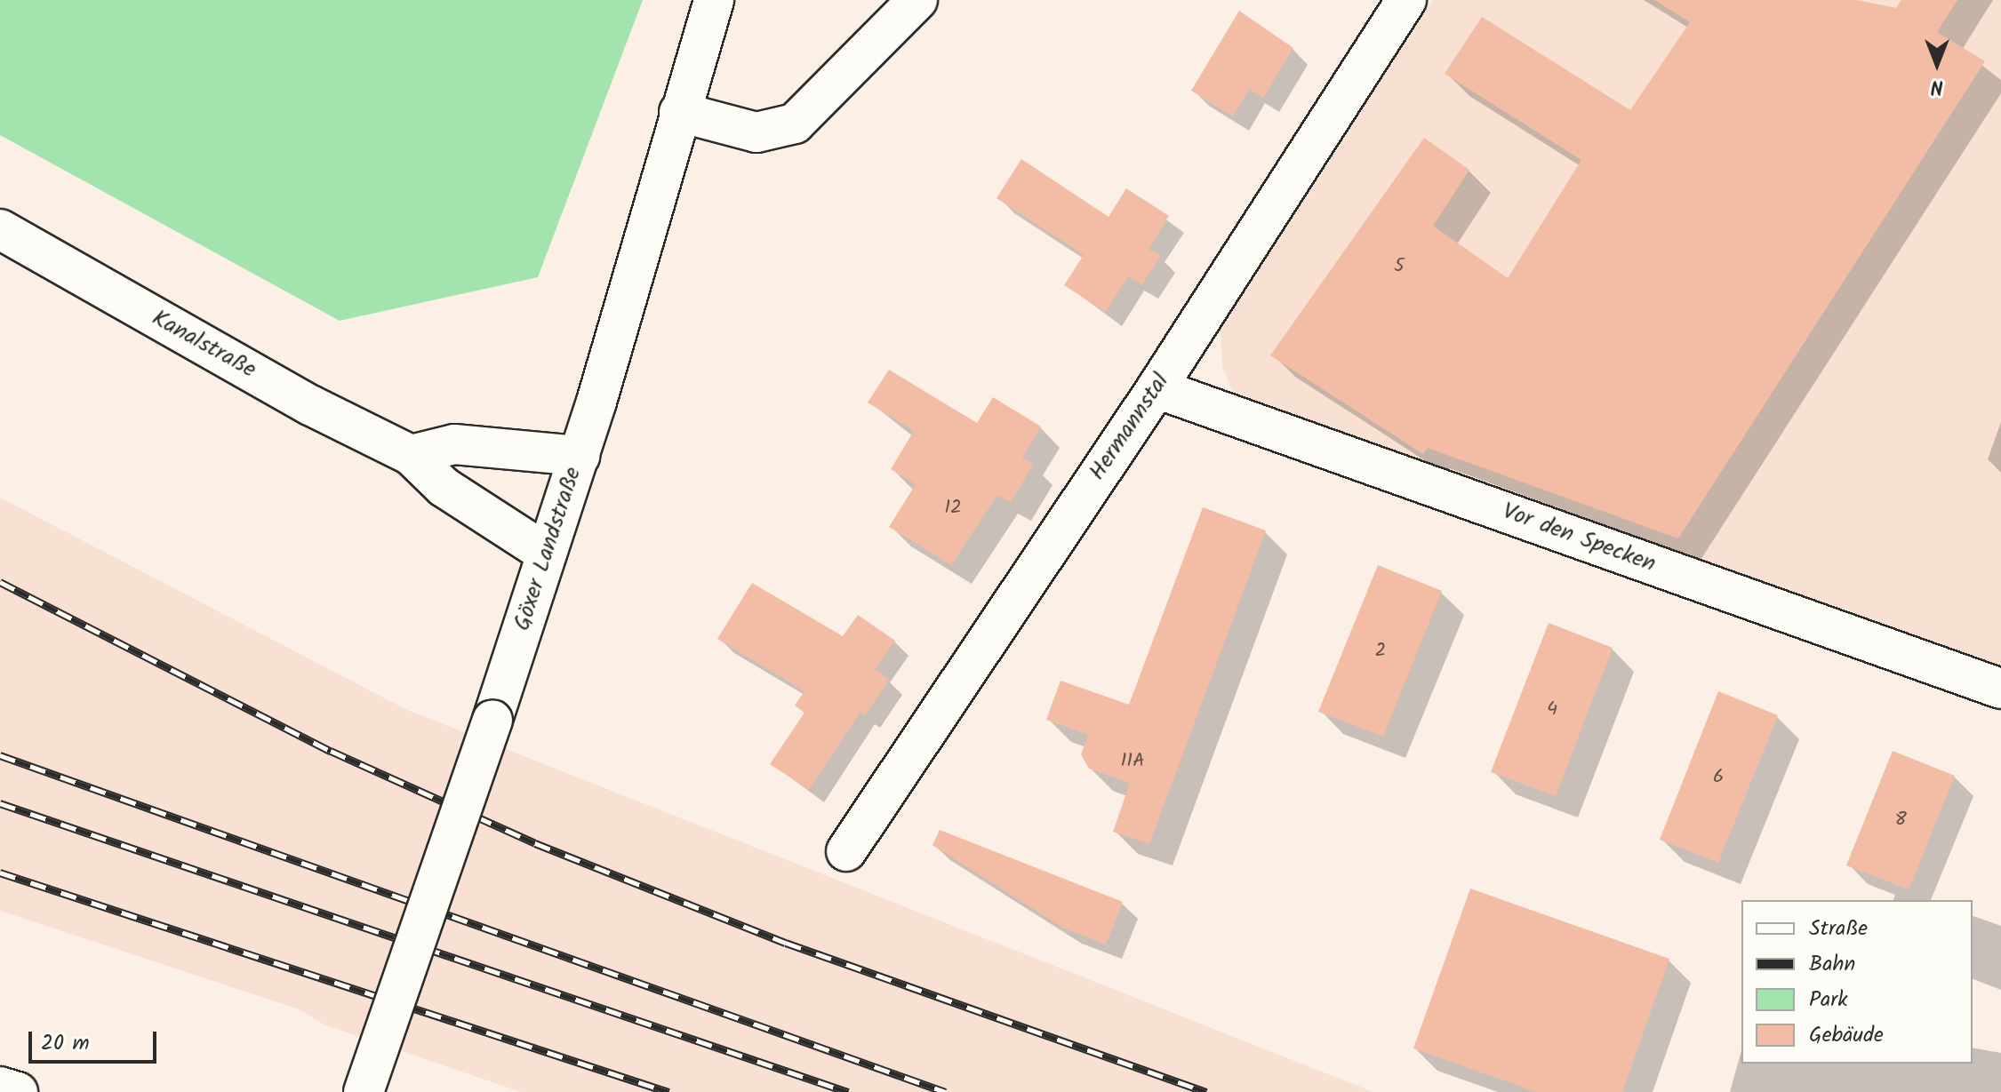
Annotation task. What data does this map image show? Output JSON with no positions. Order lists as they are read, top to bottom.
{
  "streets": {
    "street": [
      "Kanalstraße",
      "Hermannstal",
      "Vor den Specken",
      "Göxer Landstraße"
    ]
  },
  "crossings": [
    ["Kanalstraße", "Göxer Landstraße"],
    ["Hermannstal", "Vor den Specken"]
  ],
  "house_numbers": [
    "5",
    "12",
    "2",
    "4",
    "11A",
    "6",
    "8"
  ],
  "legend": [
    "Straße",
    "Bahn",
    "Park",
    "Gebäude"
  ],
  "scale_bar": "20 m",
  "north": "bottom"
}
